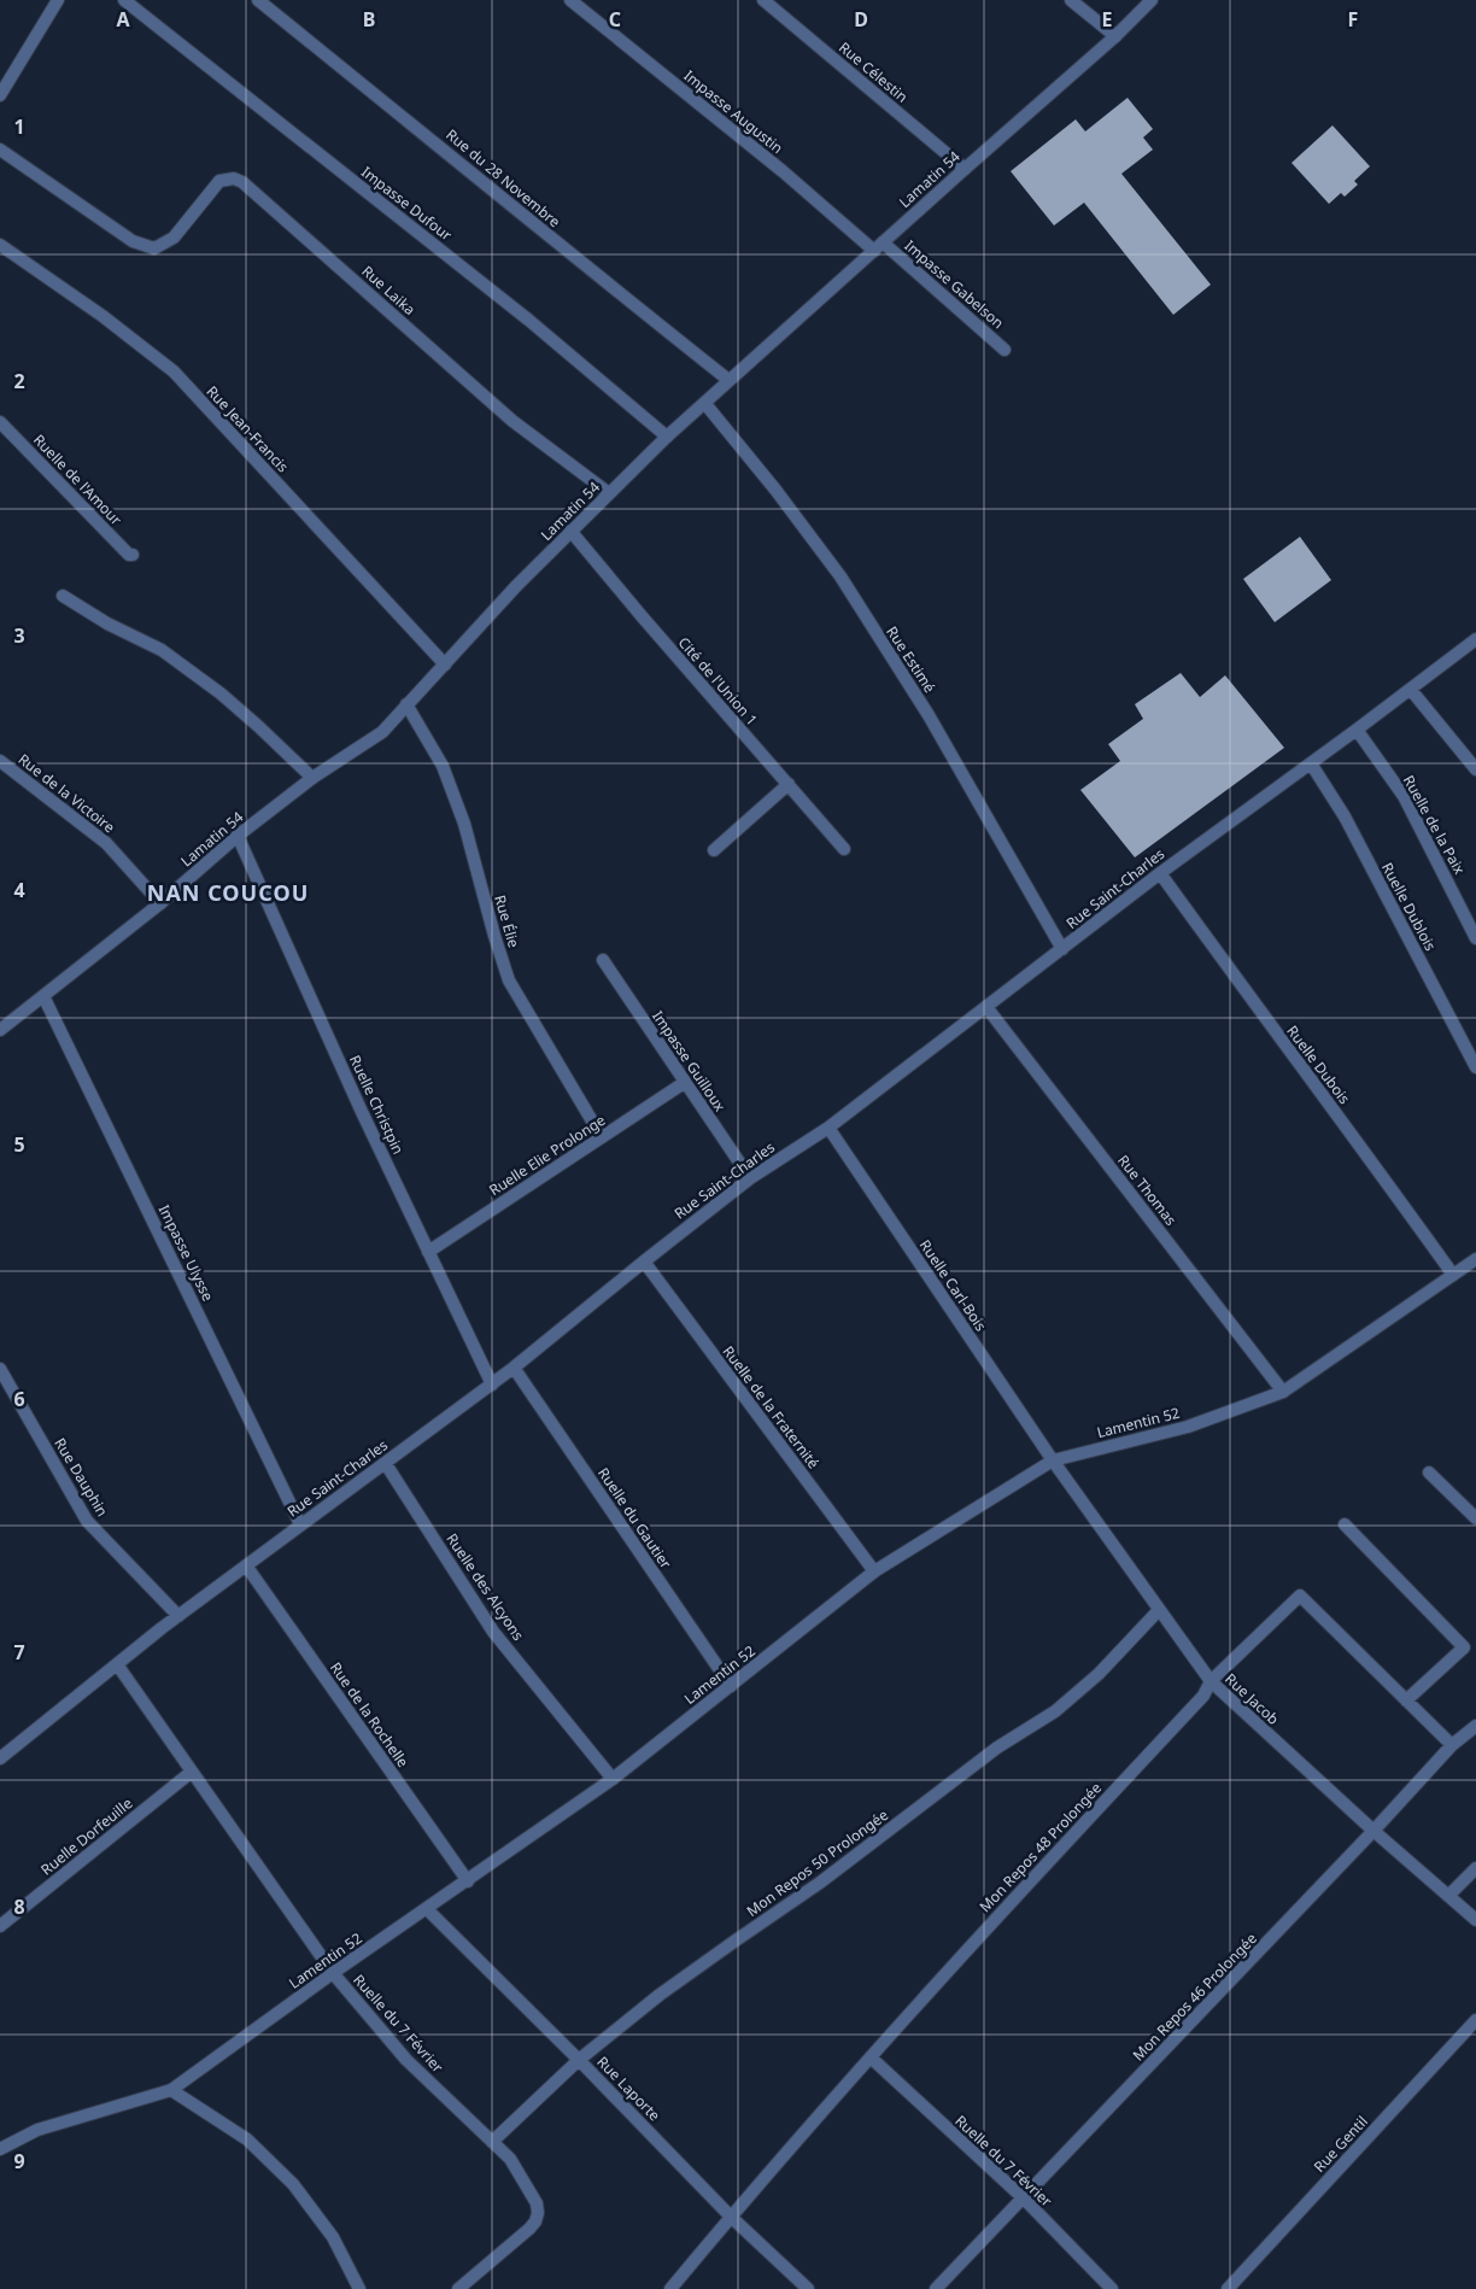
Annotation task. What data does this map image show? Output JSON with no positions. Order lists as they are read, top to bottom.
{
  "streets": {
    "street": [
      "Rue Célestin",
      "Impasse Augustin",
      "Rue du 28 Novembre",
      "Lamatin 54",
      "Impasse Dufour",
      "Impasse Gabelson",
      "Rue Laika",
      "Rue Jean-Francis",
      "Ruelle de l'Amour",
      "Rue Estimé",
      "Cité de l'Union 1",
      "Rue de la Victoire",
      "Ruelle de la Paix",
      "Rue Saint-Charles",
      "Ruelle Dublois",
      "Rue Élie",
      "Impasse Guilloux",
      "Ruelle Dubois",
      "Ruelle Christpin",
      "Ruelle Elie Prolonge",
      "Rue Thomas",
      "Impasse Ulysse",
      "Ruelle Carl-Bois",
      "Ruelle de la Fraternité",
      "Lamentin 52",
      "Rue Dauphin",
      "Ruelle du Gautier",
      "Ruelle des Alcyons",
      "Rue Jacob",
      "Rue de la Rochelle",
      "Ruelle Dorfeuille",
      "Mon Repos 48 Prolongée",
      "Mon Repos 50 Prolongée",
      "Mon Repos 46 Prolongée",
      "Ruelle du 7 Février",
      "Rue Laporte",
      "Rue Gentil"
    ]
  },
  "crossings": [
    ["Rue Célestin", "Lamatin 54"],
    ["Impasse Augustin", "Lamatin 54"],
    ["Impasse Augustin", "Impasse Gabelson"],
    ["Rue du 28 Novembre", "Lamatin 54"],
    ["Lamatin 54", "Impasse Dufour"],
    ["Lamatin 54", "Impasse Gabelson"],
    ["Lamatin 54", "Rue Laika"],
    ["Lamatin 54", "Rue Jean-Francis"],
    ["Lamatin 54", "Rue Estimé"],
    ["Lamatin 54", "Cité de l'Union 1"],
    ["Lamatin 54", "Rue de la Victoire"],
    ["Lamatin 54", "Rue Élie"],
    ["Lamatin 54", "Ruelle Christpin"],
    ["Lamatin 54", "Impasse Ulysse"],
    ["Rue Estimé", "Rue Saint-Charles"],
    ["Ruelle de la Paix", "Rue Saint-Charles"],
    ["Rue Saint-Charles", "Ruelle Dublois"],
    ["Rue Saint-Charles", "Impasse Guilloux"],
    ["Rue Saint-Charles", "Ruelle Dubois"],
    ["Rue Saint-Charles", "Ruelle Christpin"],
    ["Rue Saint-Charles", "Rue Thomas"],
    ["Rue Saint-Charles", "Impasse Ulysse"],
    ["Rue Saint-Charles", "Ruelle Carl-Bois"],
    ["Rue Saint-Charles", "Ruelle de la Fraternité"],
    ["Rue Saint-Charles", "Rue Dauphin"],
    ["Rue Saint-Charles", "Ruelle du Gautier"],
    ["Rue Saint-Charles", "Ruelle des Alcyons"],
    ["Rue Saint-Charles", "Rue de la Rochelle"],
    ["Rue Saint-Charles", "Ruelle du 7 Février"],
    ["Rue Élie", "Ruelle Elie Prolonge"],
    ["Impasse Guilloux", "Ruelle Elie Prolonge"],
    ["Ruelle Dubois", "Lamentin 52"],
    ["Ruelle Christpin", "Ruelle Elie Prolonge"],
    ["Rue Thomas", "Lamentin 52"],
    ["Ruelle Carl-Bois", "Lamentin 52"],
    ["Ruelle Carl-Bois", "Rue Jacob"],
    ["Ruelle de la Fraternité", "Lamentin 52"],
    ["Lamentin 52", "Ruelle du Gautier"],
    ["Lamentin 52", "Ruelle des Alcyons"],
    ["Lamentin 52", "Rue Jacob"],
    ["Lamentin 52", "Rue de la Rochelle"],
    ["Lamentin 52", "Ruelle du 7 Février"],
    ["Lamentin 52", "Rue Laporte"],
    ["Rue Jacob", "Mon Repos 48 Prolongée"],
    ["Rue Jacob", "Mon Repos 50 Prolongée"],
    ["Rue Jacob", "Mon Repos 46 Prolongée"],
    ["Ruelle Dorfeuille", "Ruelle du 7 Février"],
    ["Mon Repos 48 Prolongée", "Mon Repos 46 Prolongée"],
    ["Mon Repos 48 Prolongée", "Ruelle du 7 Février"],
    ["Mon Repos 48 Prolongée", "Rue Laporte"],
    ["Mon Repos 50 Prolongée", "Ruelle du 7 Février"],
    ["Mon Repos 50 Prolongée", "Rue Laporte"],
    ["Mon Repos 46 Prolongée", "Ruelle du 7 Février"]
  ],
  "districts": ["NAN COUCOU"],
  "grid": {
    "columns": [
      "A",
      "B",
      "C",
      "D",
      "E",
      "F"
    ],
    "rows": [
      "1",
      "2",
      "3",
      "4",
      "5",
      "6",
      "7",
      "8",
      "9"
    ]
  }
}
